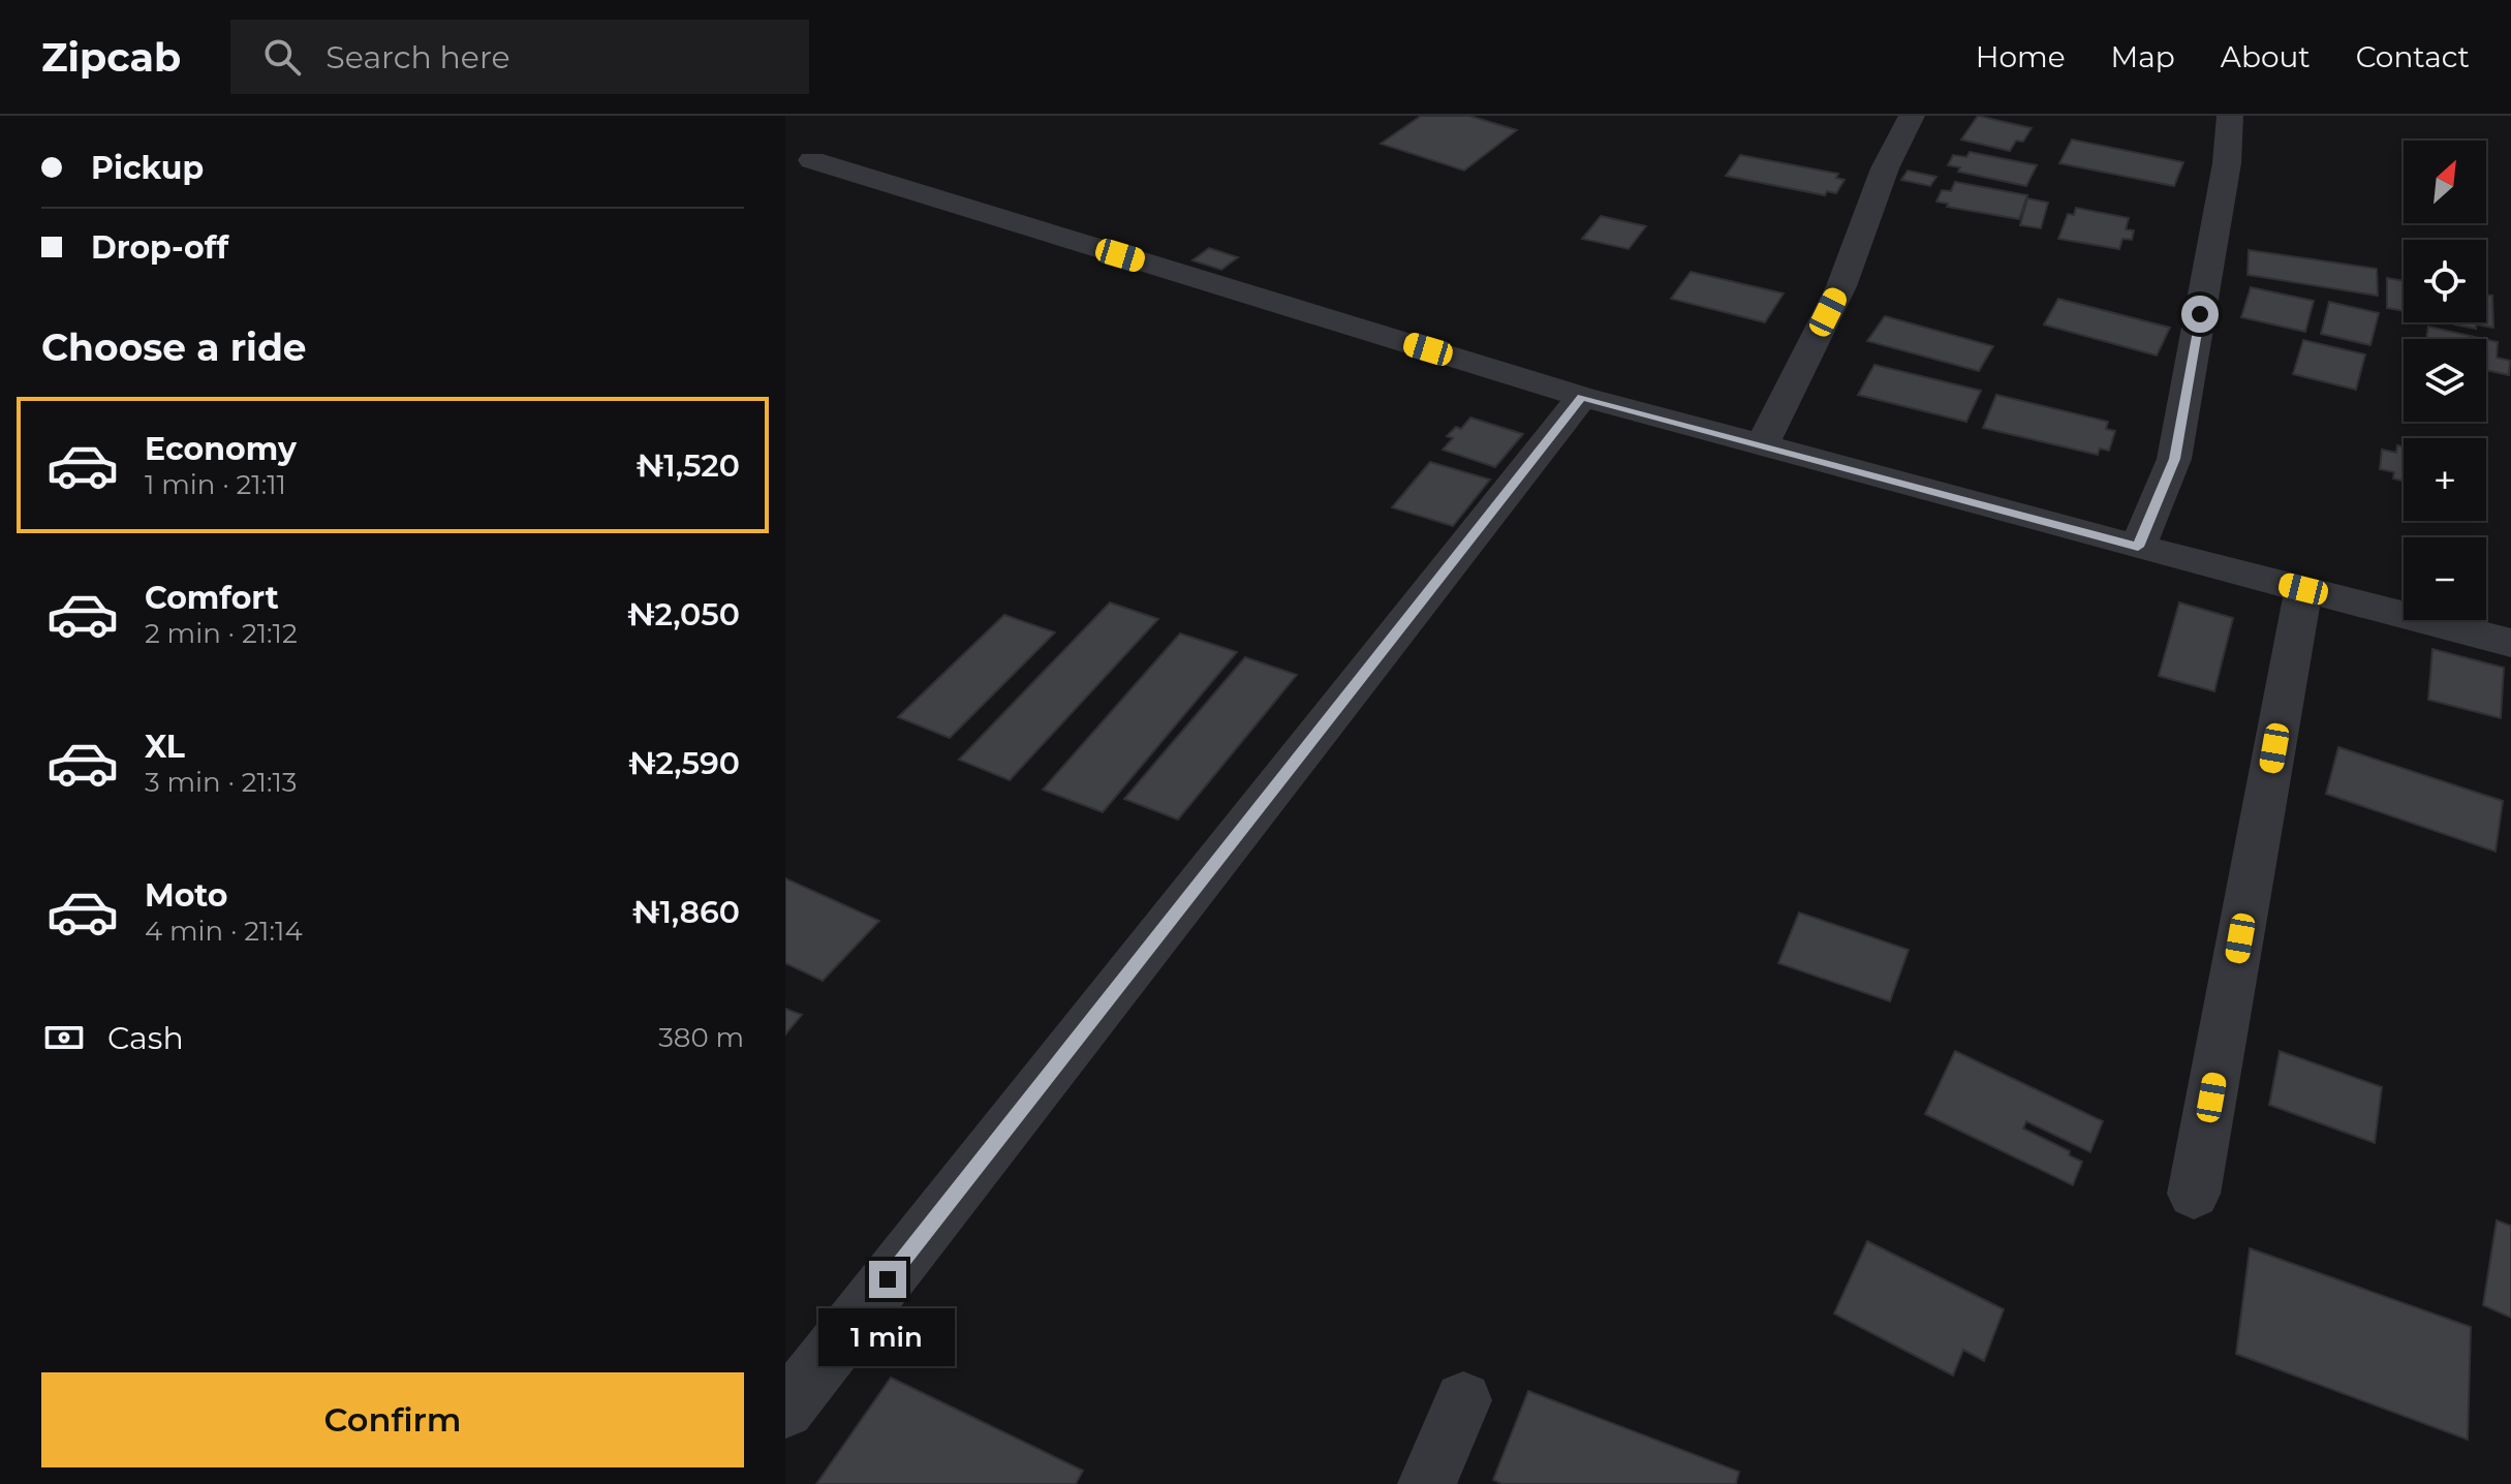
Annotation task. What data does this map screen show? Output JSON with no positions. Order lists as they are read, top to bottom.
{
  "north": "top right",
  "page": {
    "header": "Zipcab",
    "search": "Search here",
    "nav": [
      "Home",
      "Map",
      "About",
      "Contact"
    ],
    "banner": ["Pickup", "Drop-off"],
    "map_buttons": ["+", "−"],
    "heading": "Choose a ride",
    "list": [
      {
        "name": "Economy",
        "note": "1 min · 21:11",
        "value": "₦1,520"
      },
      {
        "name": "Comfort",
        "note": "2 min · 21:12",
        "value": "₦2,050"
      },
      {
        "name": "XL",
        "note": "3 min · 21:13",
        "value": "₦2,590"
      },
      {
        "name": "Moto",
        "note": "4 min · 21:14",
        "value": "₦1,860"
      }
    ],
    "pay": ["Cash", "380 m"],
    "bubble": "1 min",
    "buttons": "Confirm"
  }
}
